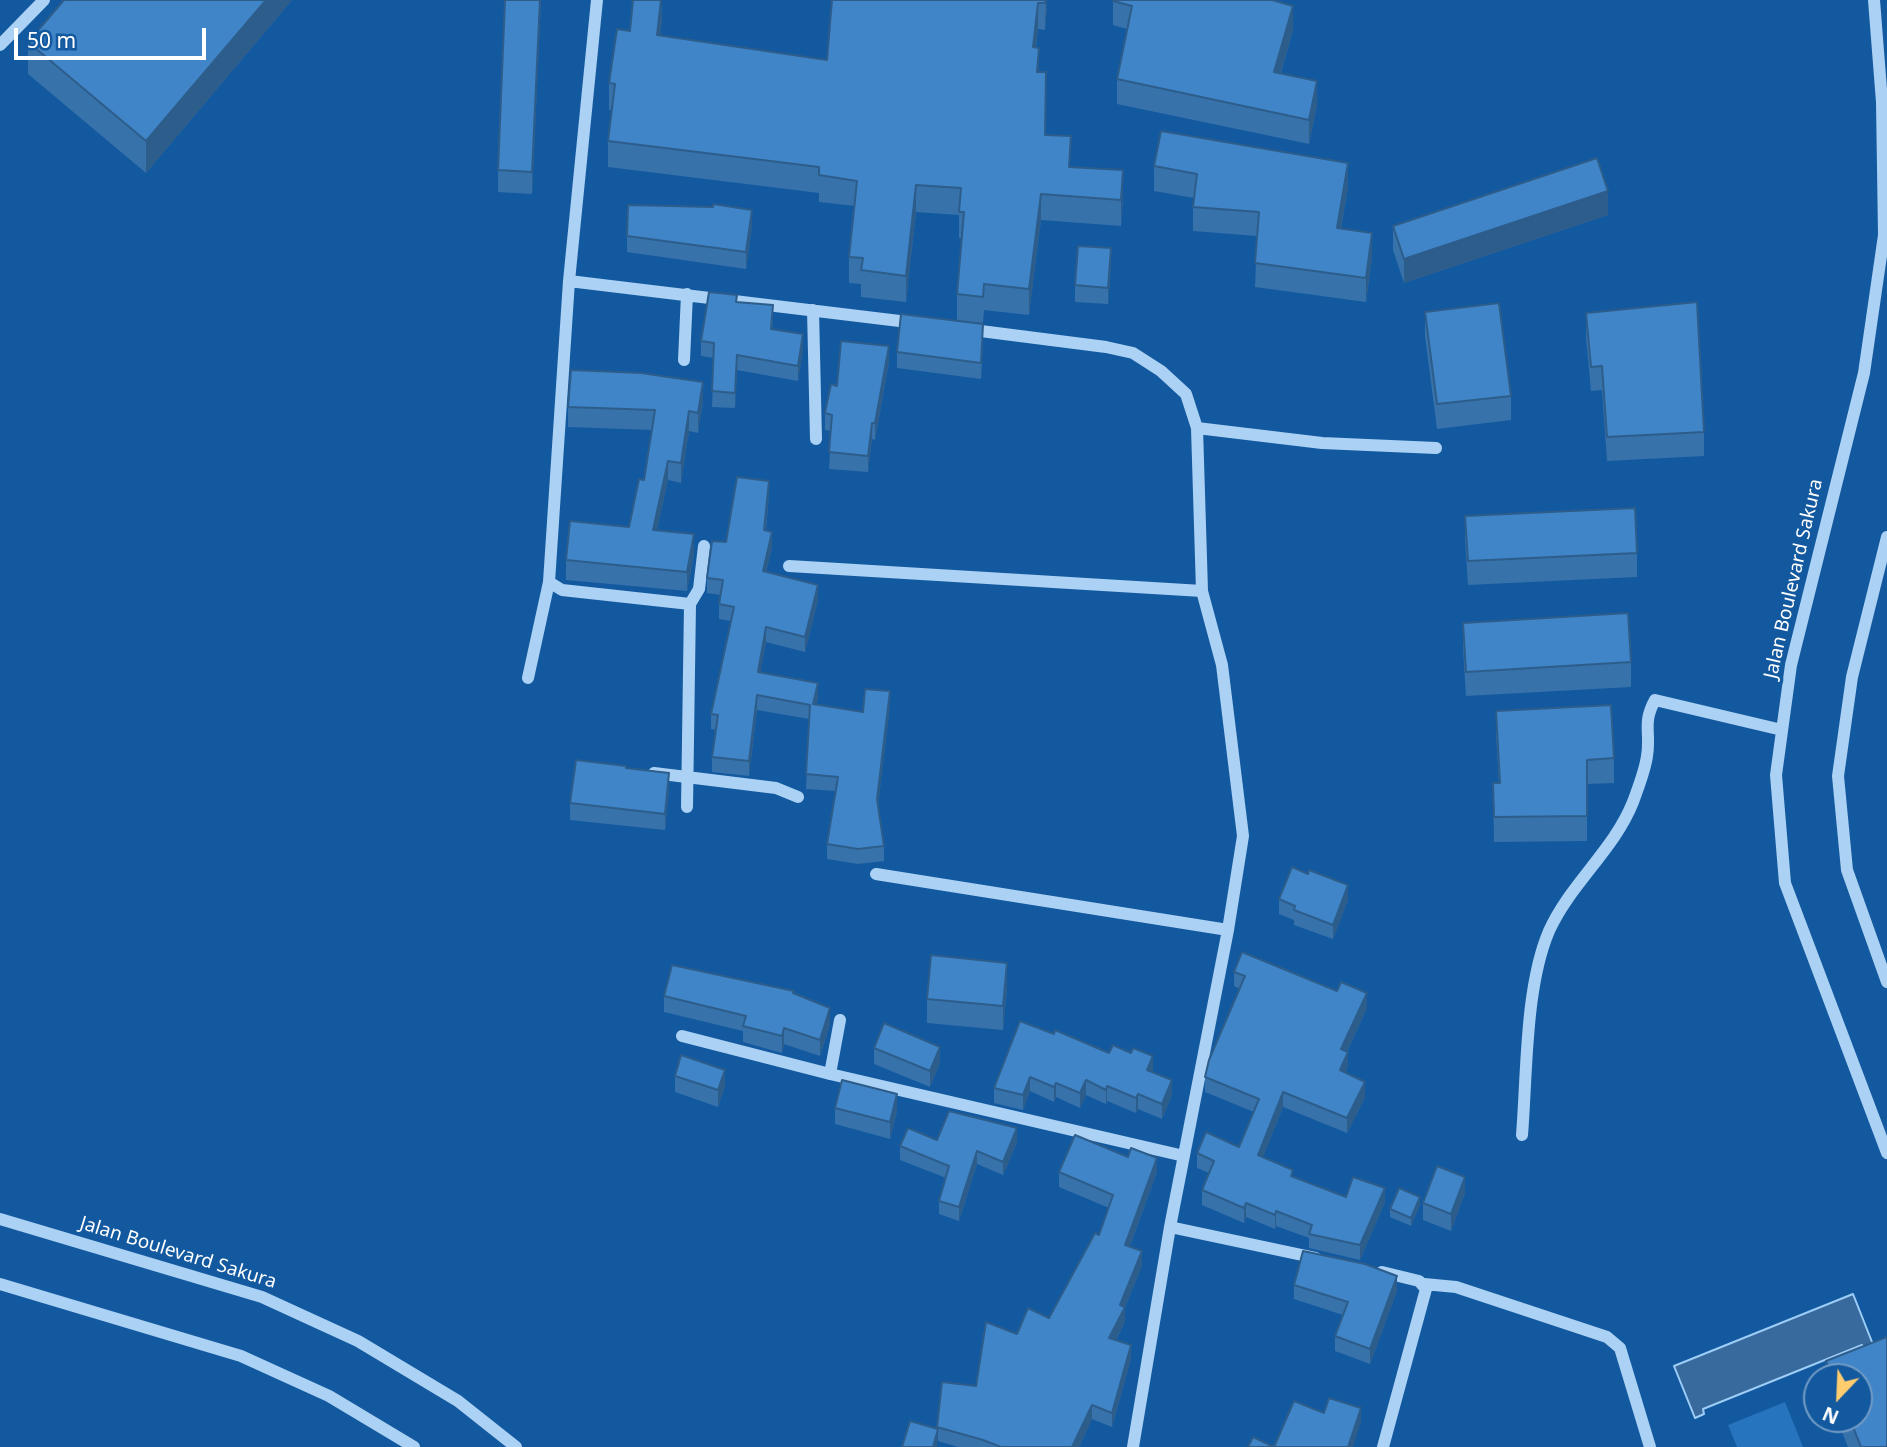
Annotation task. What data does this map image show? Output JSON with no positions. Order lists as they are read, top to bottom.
{
  "streets": {
    "street": ["Jalan Boulevard Sakura"]
  },
  "scale_bar": "50 m",
  "north": "bottom left"
}
